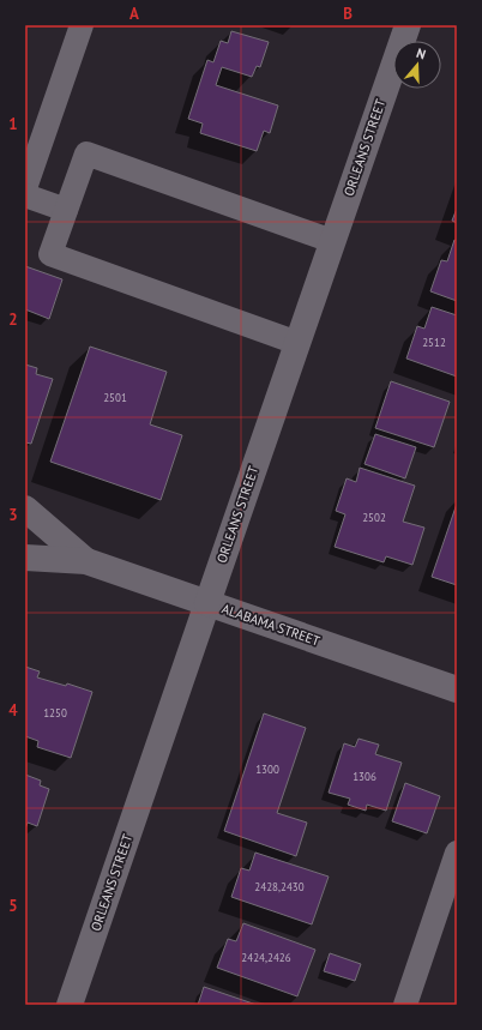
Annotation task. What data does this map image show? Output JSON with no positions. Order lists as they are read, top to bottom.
{
  "streets": {
    "main road": ["ORLEANS STREET", "ALABAMA STREET"]
  },
  "crossings": [
    ["ORLEANS STREET", "ALABAMA STREET"]
  ],
  "house_numbers": [
    "2512",
    "2501",
    "2502",
    "1250",
    "1300",
    "1306",
    "2428,2430",
    "2424,2426"
  ],
  "north": "top",
  "grid": {
    "columns": ["A", "B"],
    "rows": [
      "1",
      "2",
      "3",
      "4",
      "5"
    ]
  }
}
